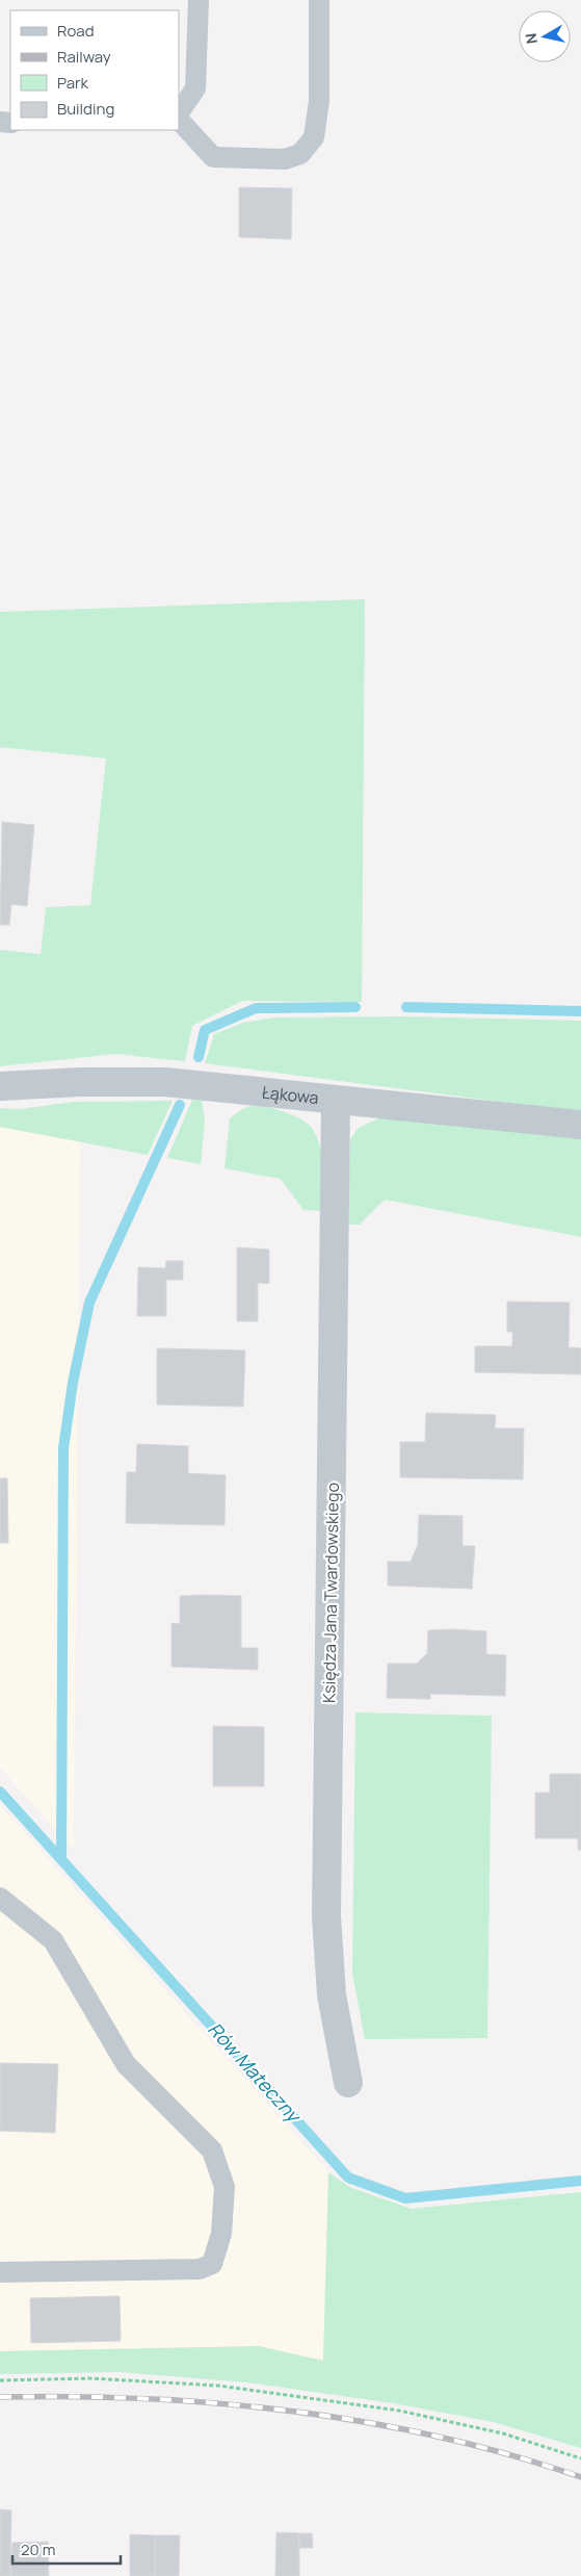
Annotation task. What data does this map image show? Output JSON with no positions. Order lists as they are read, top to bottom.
{
  "streets": {
    "street": ["Łąkowa", "Księdza Jana Twardowskiego"]
  },
  "crossings": [
    ["Łąkowa", "Księdza Jana Twardowskiego"]
  ],
  "water": ["Rów Mateczny"],
  "legend": [
    "Road",
    "Railway",
    "Park",
    "Building"
  ],
  "scale_bar": "20 m",
  "north": "left"
}
